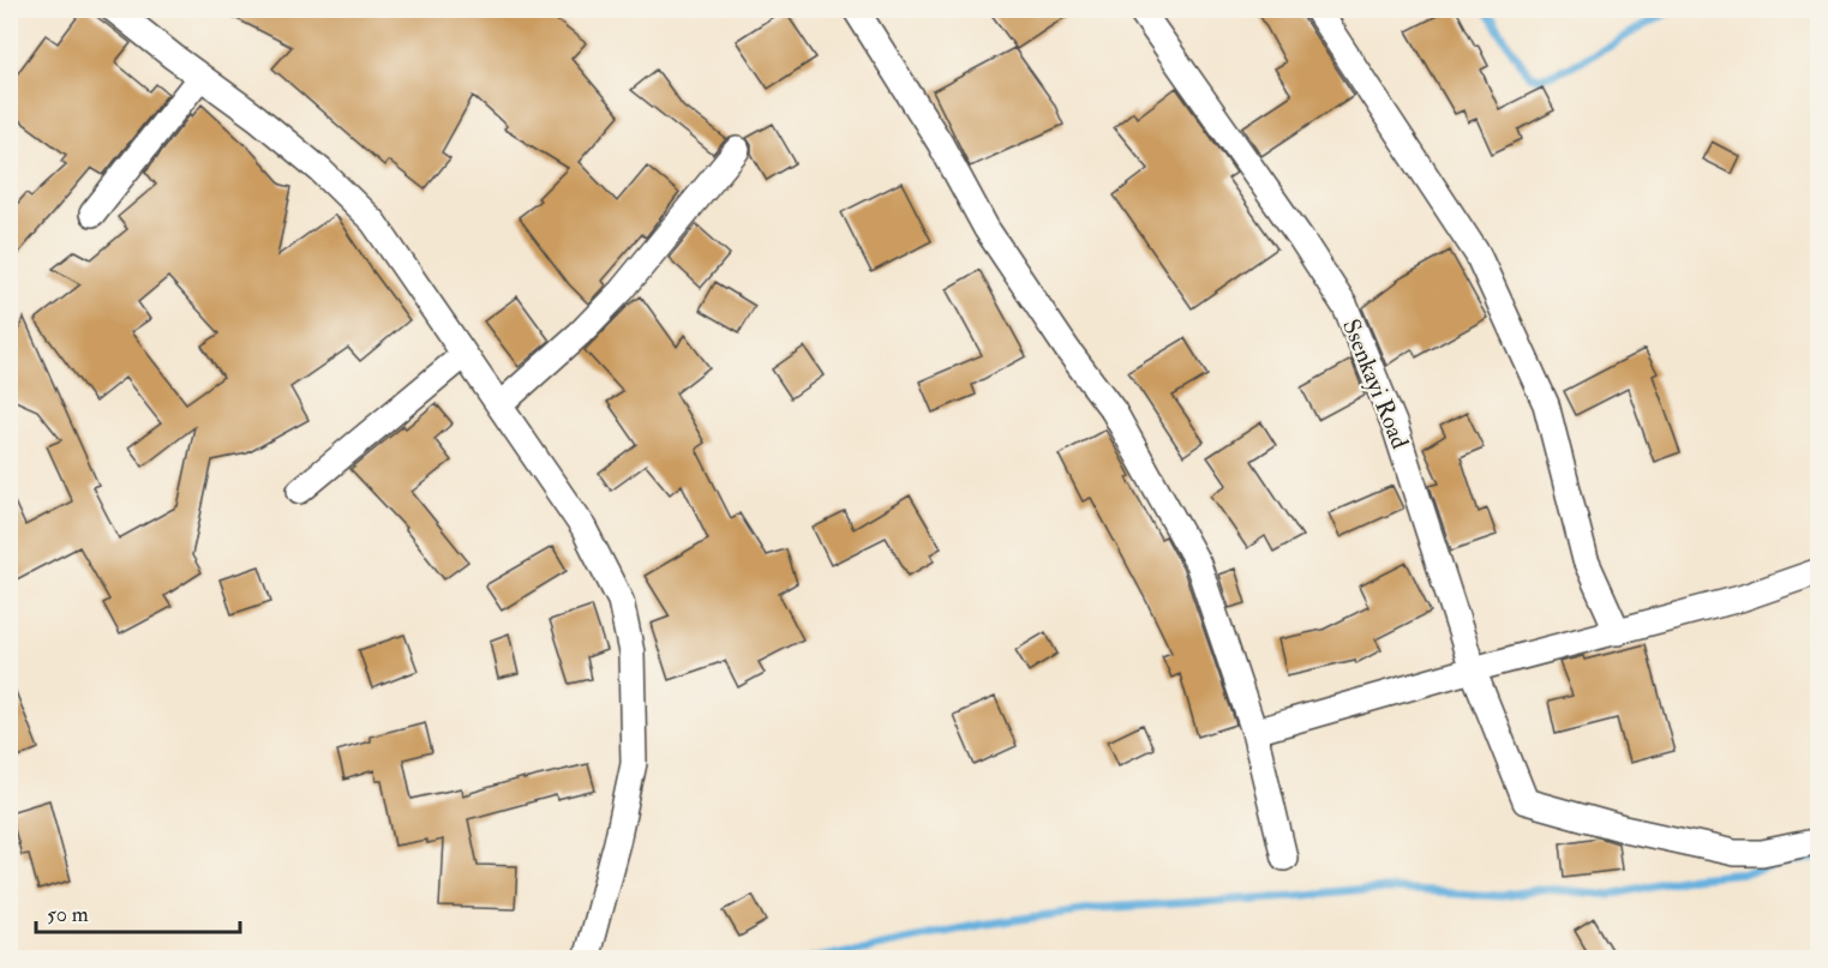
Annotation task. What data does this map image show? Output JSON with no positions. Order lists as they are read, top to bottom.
{
  "streets": {
    "street": ["Ssenkayi Road"]
  },
  "scale_bar": "50 m"
}
